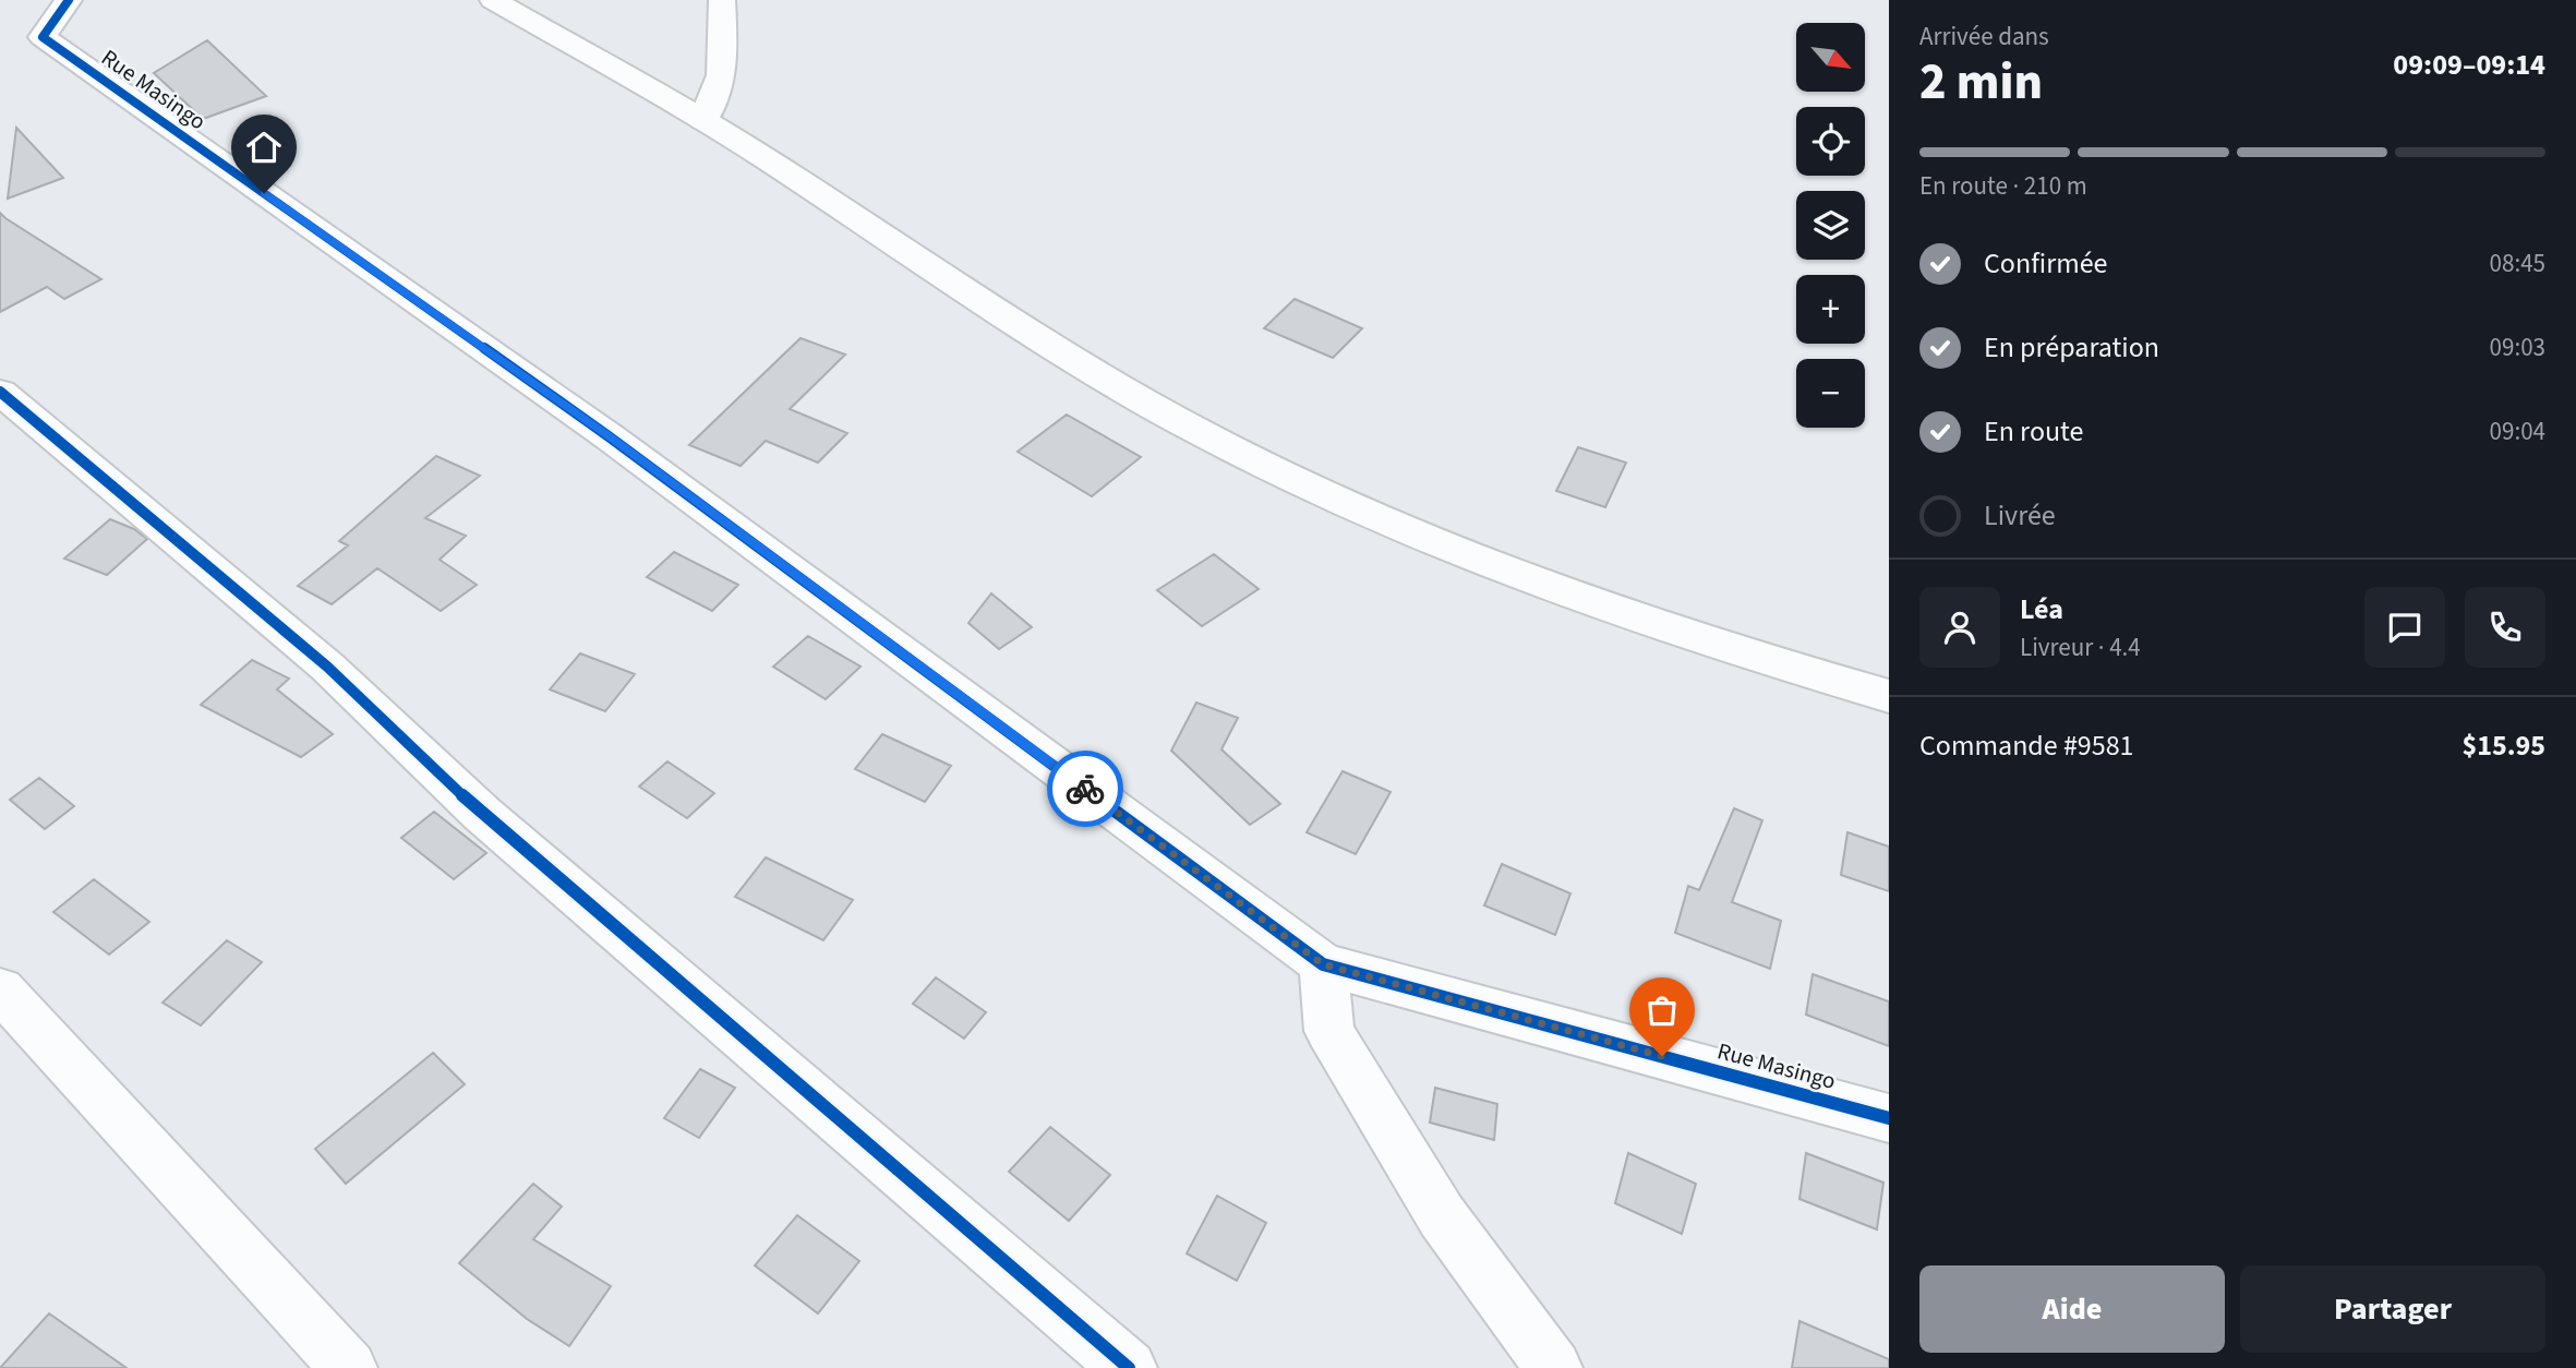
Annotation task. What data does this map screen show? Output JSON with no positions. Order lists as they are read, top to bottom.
{
  "streets": {
    "street": ["Rue Masingo"]
  },
  "north": "bottom right",
  "page": {
    "heading": ["2 min", "Arrivée dans", "09:09–09:14"],
    "panel": [
      "Léa",
      "Livreur · 4.4",
      "Commande #9581",
      "$15.95"
    ],
    "map_buttons": ["+", "−"],
    "bar": "En route · 210 m",
    "list": [
      ["Confirmée", "08:45"],
      ["En préparation", "09:03"],
      ["En route", "09:04"],
      "Livrée"
    ],
    "buttons": ["Aide", "Partager"]
  }
}
